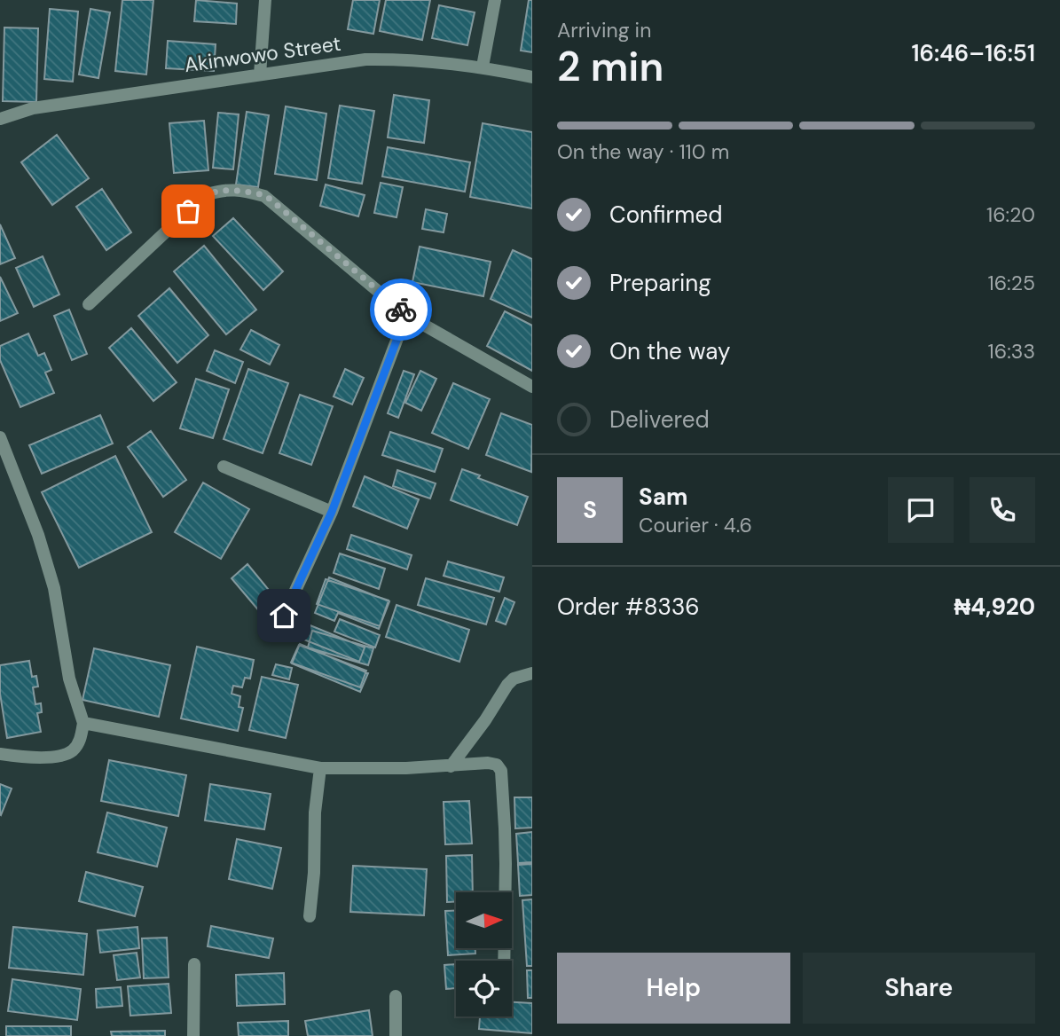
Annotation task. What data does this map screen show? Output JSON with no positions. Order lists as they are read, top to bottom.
{
  "streets": {
    "street": ["Akinwowo Street"]
  },
  "north": "right",
  "page": {
    "heading": ["2 min", "Arriving in", "16:46–16:51"],
    "panel": [
      "Sam",
      "Courier · 4.6",
      "Order #8336",
      "₦4,920"
    ],
    "bar": "On the way · 110 m",
    "list": [
      ["Confirmed", "16:20"],
      ["Preparing", "16:25"],
      ["On the way", "16:33"],
      "Delivered"
    ],
    "round": "S",
    "buttons": ["Help", "Share"]
  }
}
